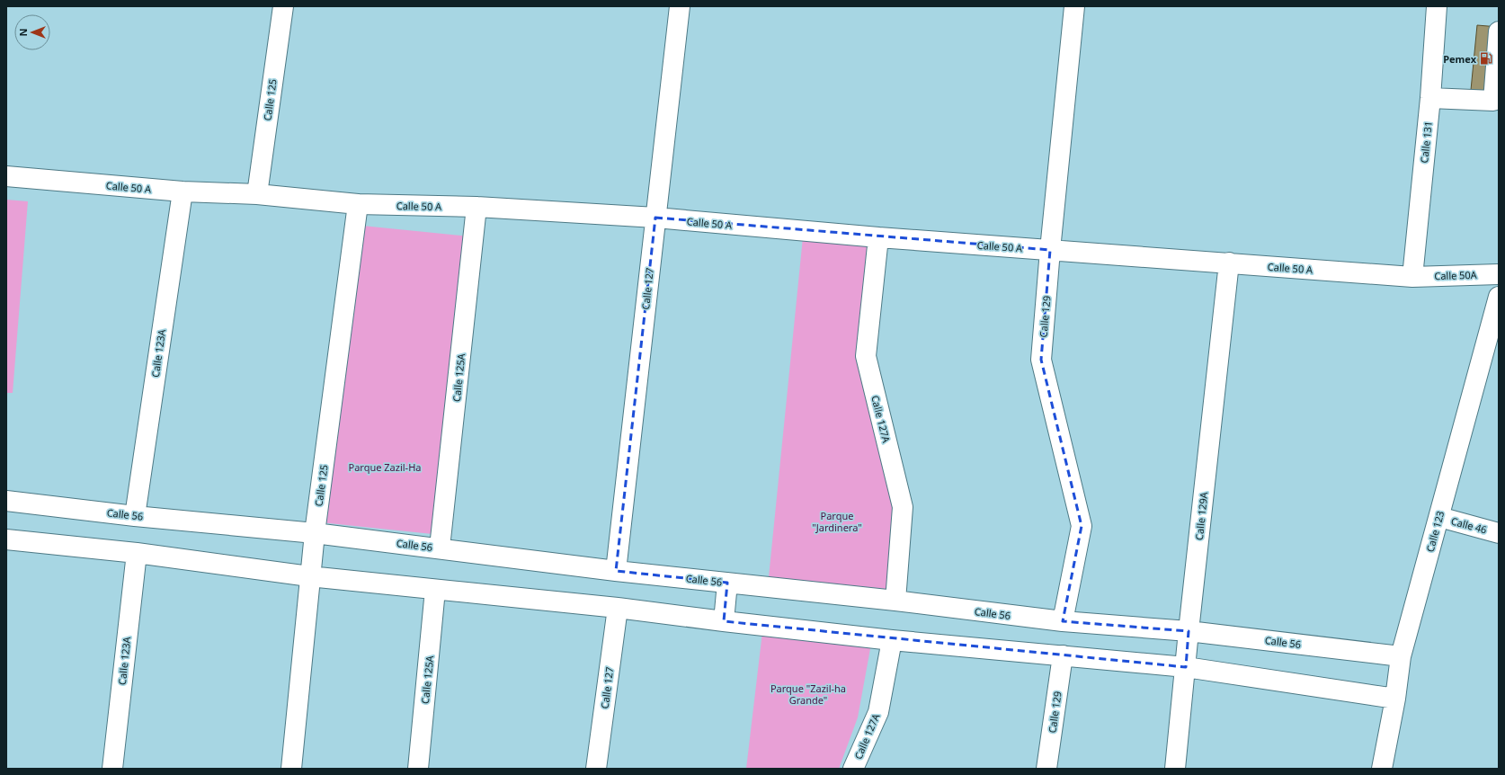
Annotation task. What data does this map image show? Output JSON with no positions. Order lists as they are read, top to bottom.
{
  "streets": {
    "street": [
      "Calle 125",
      "Calle 131",
      "Calle 50 A",
      "Calle 50A",
      "Calle 127",
      "Calle 129",
      "Calle 123A",
      "Calle 125A",
      "Calle 127A",
      "Calle 56",
      "Calle 129A",
      "Calle 46",
      "Calle 123"
    ]
  },
  "crossings": [
    ["Calle 125", "Calle 50 A"],
    ["Calle 125", "Calle 56"],
    ["Calle 131", "Calle 50 A"],
    ["Calle 131", "Calle 50A"],
    ["Calle 50 A", "Calle 50A"],
    ["Calle 50 A", "Calle 127"],
    ["Calle 50 A", "Calle 129"],
    ["Calle 50 A", "Calle 123A"],
    ["Calle 50 A", "Calle 125A"],
    ["Calle 50 A", "Calle 127A"],
    ["Calle 50 A", "Calle 129A"],
    ["Calle 127", "Calle 56"],
    ["Calle 129", "Calle 56"],
    ["Calle 123A", "Calle 56"],
    ["Calle 125A", "Calle 56"],
    ["Calle 127A", "Calle 56"],
    ["Calle 56", "Calle 129A"],
    ["Calle 56", "Calle 123"],
    ["Calle 46", "Calle 123"]
  ],
  "parks": ["Parque Zazil-Ha", "Parque \"Jardinera\"", "Parque \"Zazil-ha Grande\""],
  "places": {
    "fuel station": ["Pemex"]
  },
  "north": "left"
}
